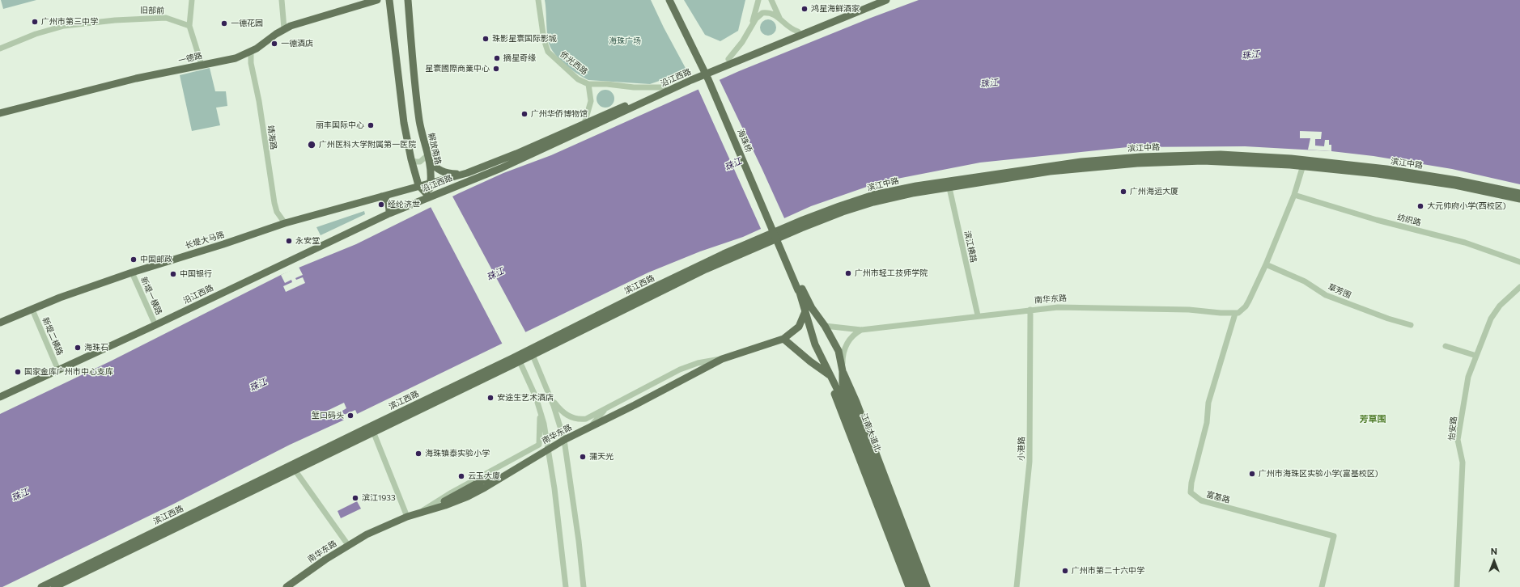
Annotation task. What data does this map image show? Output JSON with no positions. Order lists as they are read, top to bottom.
{
  "streets": {
    "main road": [
      "一德路",
      "沿江西路",
      "海珠桥",
      "滨江中路",
      "解放南路",
      "长堤大马路",
      "滨江西路",
      "南华东路",
      "江南大道北"
    ],
    "street": [
      "旧部前",
      "侨光西路",
      "靖海路",
      "纺织路",
      "滨江横路",
      "草芳围",
      "新堤一横路",
      "新堤二横路",
      "怡安路",
      "小港路",
      "富基路"
    ]
  },
  "crossings": [
    ["一德路", "靖海路"],
    ["侨光西路", "沿江西路"],
    ["沿江西路", "解放南路"],
    ["沿江西路", "长堤大马路"],
    ["沿江西路", "新堤一横路"],
    ["沿江西路", "新堤二横路"],
    ["靖海路", "长堤大马路"],
    ["海珠桥", "江南大道北"],
    ["滨江中路", "滨江横路"],
    ["滨江中路", "滨江西路"],
    ["长堤大马路", "新堤一横路"],
    ["长堤大马路", "新堤二横路"],
    ["滨江横路", "南华东路"],
    ["草芳围", "南华东路"],
    ["南华东路", "江南大道北"],
    ["南华东路", "小港路"],
    ["南华东路", "富基路"]
  ],
  "districts": ["芳草围"],
  "water": ["珠江"],
  "parks": ["海珠广场"],
  "places": [
    "鸿星海鲜酒家",
    "广州市第三中学",
    "一德花园",
    "珠影星寰国际影城",
    "一德酒店",
    "摘星奇缘",
    "星寰國際商業中心",
    "广州华侨博物馆",
    "丽丰国际中心",
    "广州医科大学附属第一医院",
    "广州海运大厦",
    "经纶济世",
    "大元帅府小学(西校区)",
    "永安堂",
    "中国邮政",
    "广州市轻工技师学院",
    "中国银行",
    "海珠石",
    "国家金库广州市中心支库",
    "安途生艺术酒店",
    "堑口码头",
    "海珠镇泰实验小学",
    "蒲天光",
    "广州市海珠区实验小学(富基校区)",
    "云玉大廈",
    "滨江1933",
    "广州市第二十六中学"
  ],
  "north": "top"
}
